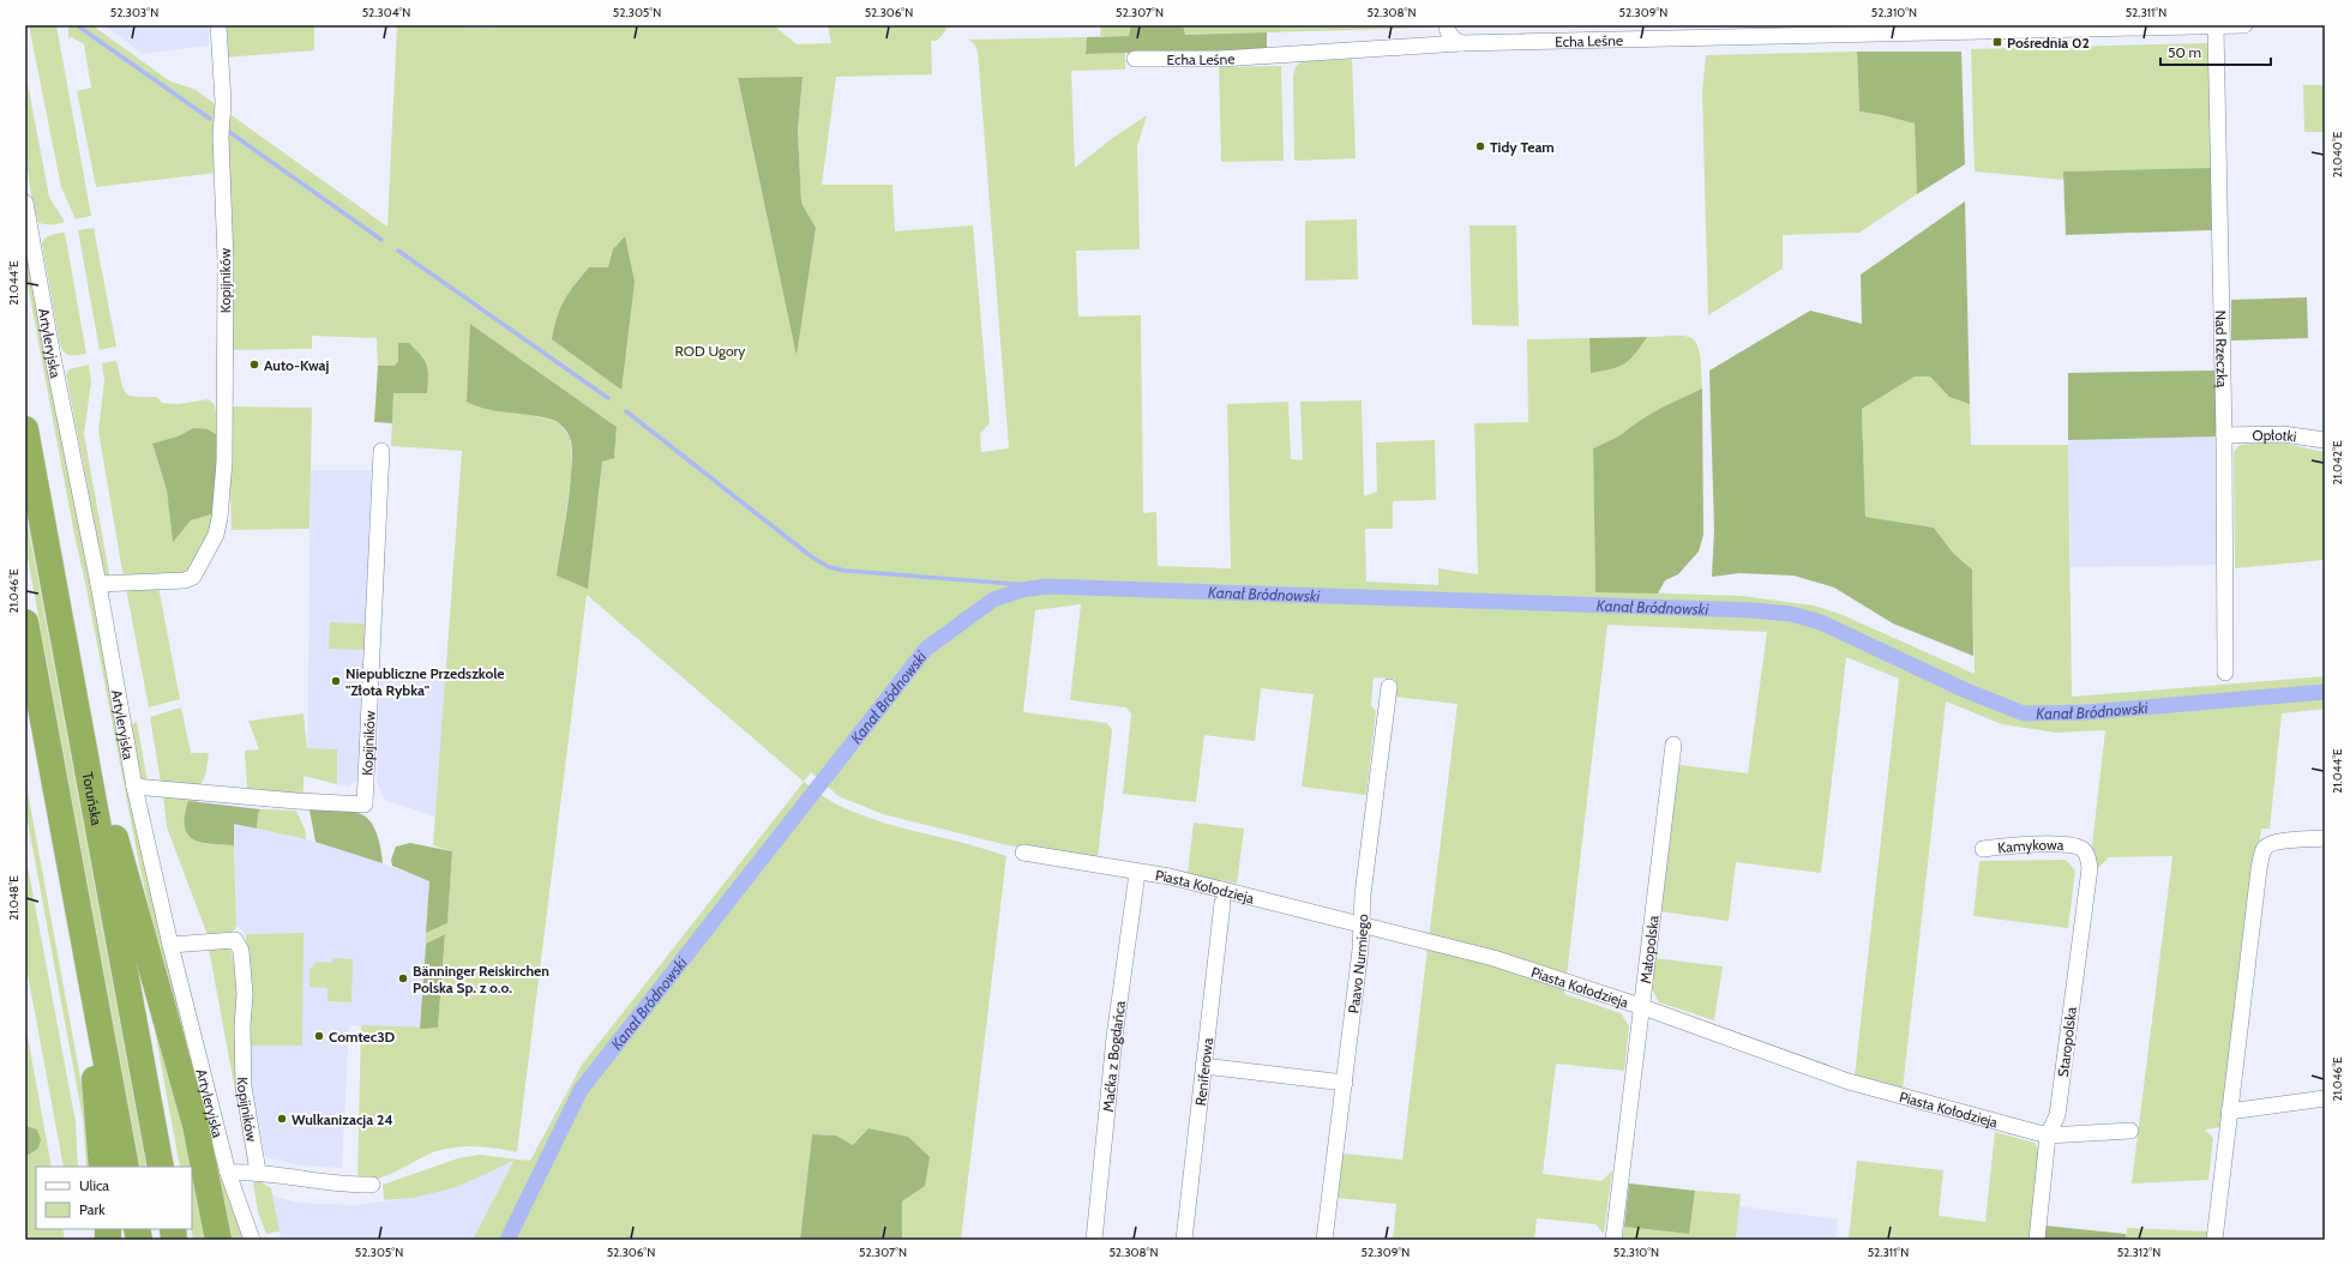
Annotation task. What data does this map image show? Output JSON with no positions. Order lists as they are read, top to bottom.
{
  "streets": {
    "highway": ["Toruńska"],
    "street": [
      "Echa Leśne",
      "Kopijników",
      "Artyleryjska",
      "Nad Rzeczką",
      "Opłotki",
      "Kamykowa",
      "Piasta Kołodzieja",
      "Małopolska",
      "Paavo Nurmiego",
      "Staropolska",
      "Maćka z Bogdańca",
      "Reniferowa"
    ]
  },
  "crossings": [
    ["Echa Leśne", "Nad Rzeczką"],
    ["Kopijników", "Artyleryjska"],
    ["Nad Rzeczką", "Opłotki"],
    ["Kamykowa", "Staropolska"],
    ["Piasta Kołodzieja", "Małopolska"],
    ["Piasta Kołodzieja", "Paavo Nurmiego"],
    ["Piasta Kołodzieja", "Staropolska"],
    ["Piasta Kołodzieja", "Maćka z Bogdańca"]
  ],
  "water": ["Kanał Bródnowski"],
  "parks": ["ROD Ugory"],
  "places": {
    "transit": ["Pośrednia 02"],
    "other": [
      "Tidy Team",
      "Auto-Kwaj",
      "Niepubliczne Przedszkole \"Złota Rybka\"",
      "Bänninger Reiskirchen Polska Sp. z o.o.",
      "Comtec3D",
      "Wulkanizacja 24"
    ]
  },
  "legend": ["Ulica", "Park"],
  "scale_bar": "50 m",
  "coordinates": [
    "52.303°N",
    "52.304°N",
    "52.305°N",
    "52.306°N",
    "52.307°N",
    "52.308°N",
    "52.309°N",
    "52.310°N",
    "52.311°N",
    "21.040°E",
    "21.044°E",
    "21.042°E",
    "21.046°E",
    "21.048°E",
    "52.312°N"
  ]
}
